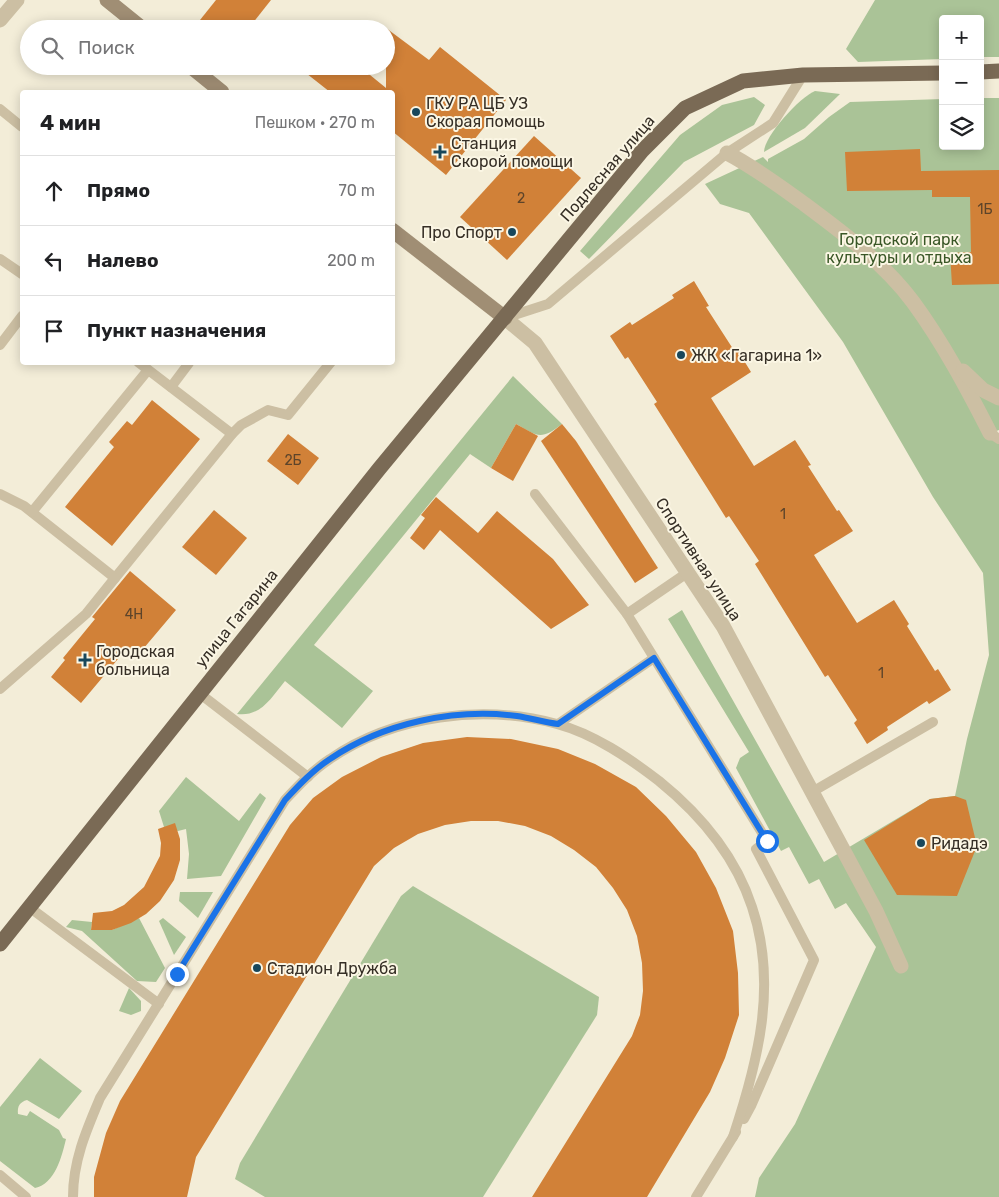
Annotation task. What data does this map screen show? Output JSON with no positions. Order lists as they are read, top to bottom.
{
  "streets": {
    "main road": ["Подлесная улица", "Спортивная улица", "улица Гагарина"]
  },
  "crossings": [
    ["Подлесная улица", "Спортивная улица"],
    ["Подлесная улица", "улица Гагарина"],
    ["Спортивная улица", "улица Гагарина"]
  ],
  "parks": ["Городской парк культуры и отдыха"],
  "places": {
    "other": [
      "ГКУ РА ЦБ УЗ Скорая помощь",
      "Про Спорт",
      "ЖК «Гагарина 1»",
      "Ридадэ",
      "Стадион Дружба"
    ],
    "health": ["Станция Скорой помощи", "Городская больница"]
  },
  "house_numbers": [
    "2",
    "1Б",
    "2Б",
    "1",
    "4Н",
    "1"
  ],
  "page": {
    "map_buttons": ["+", "−"],
    "search": "Поиск",
    "heading": ["4 мин", "Пешком · 270 m"],
    "list": [
      ["Прямо", "70 m"],
      ["Налево", "200 m"],
      "Пункт назначения"
    ]
  }
}
